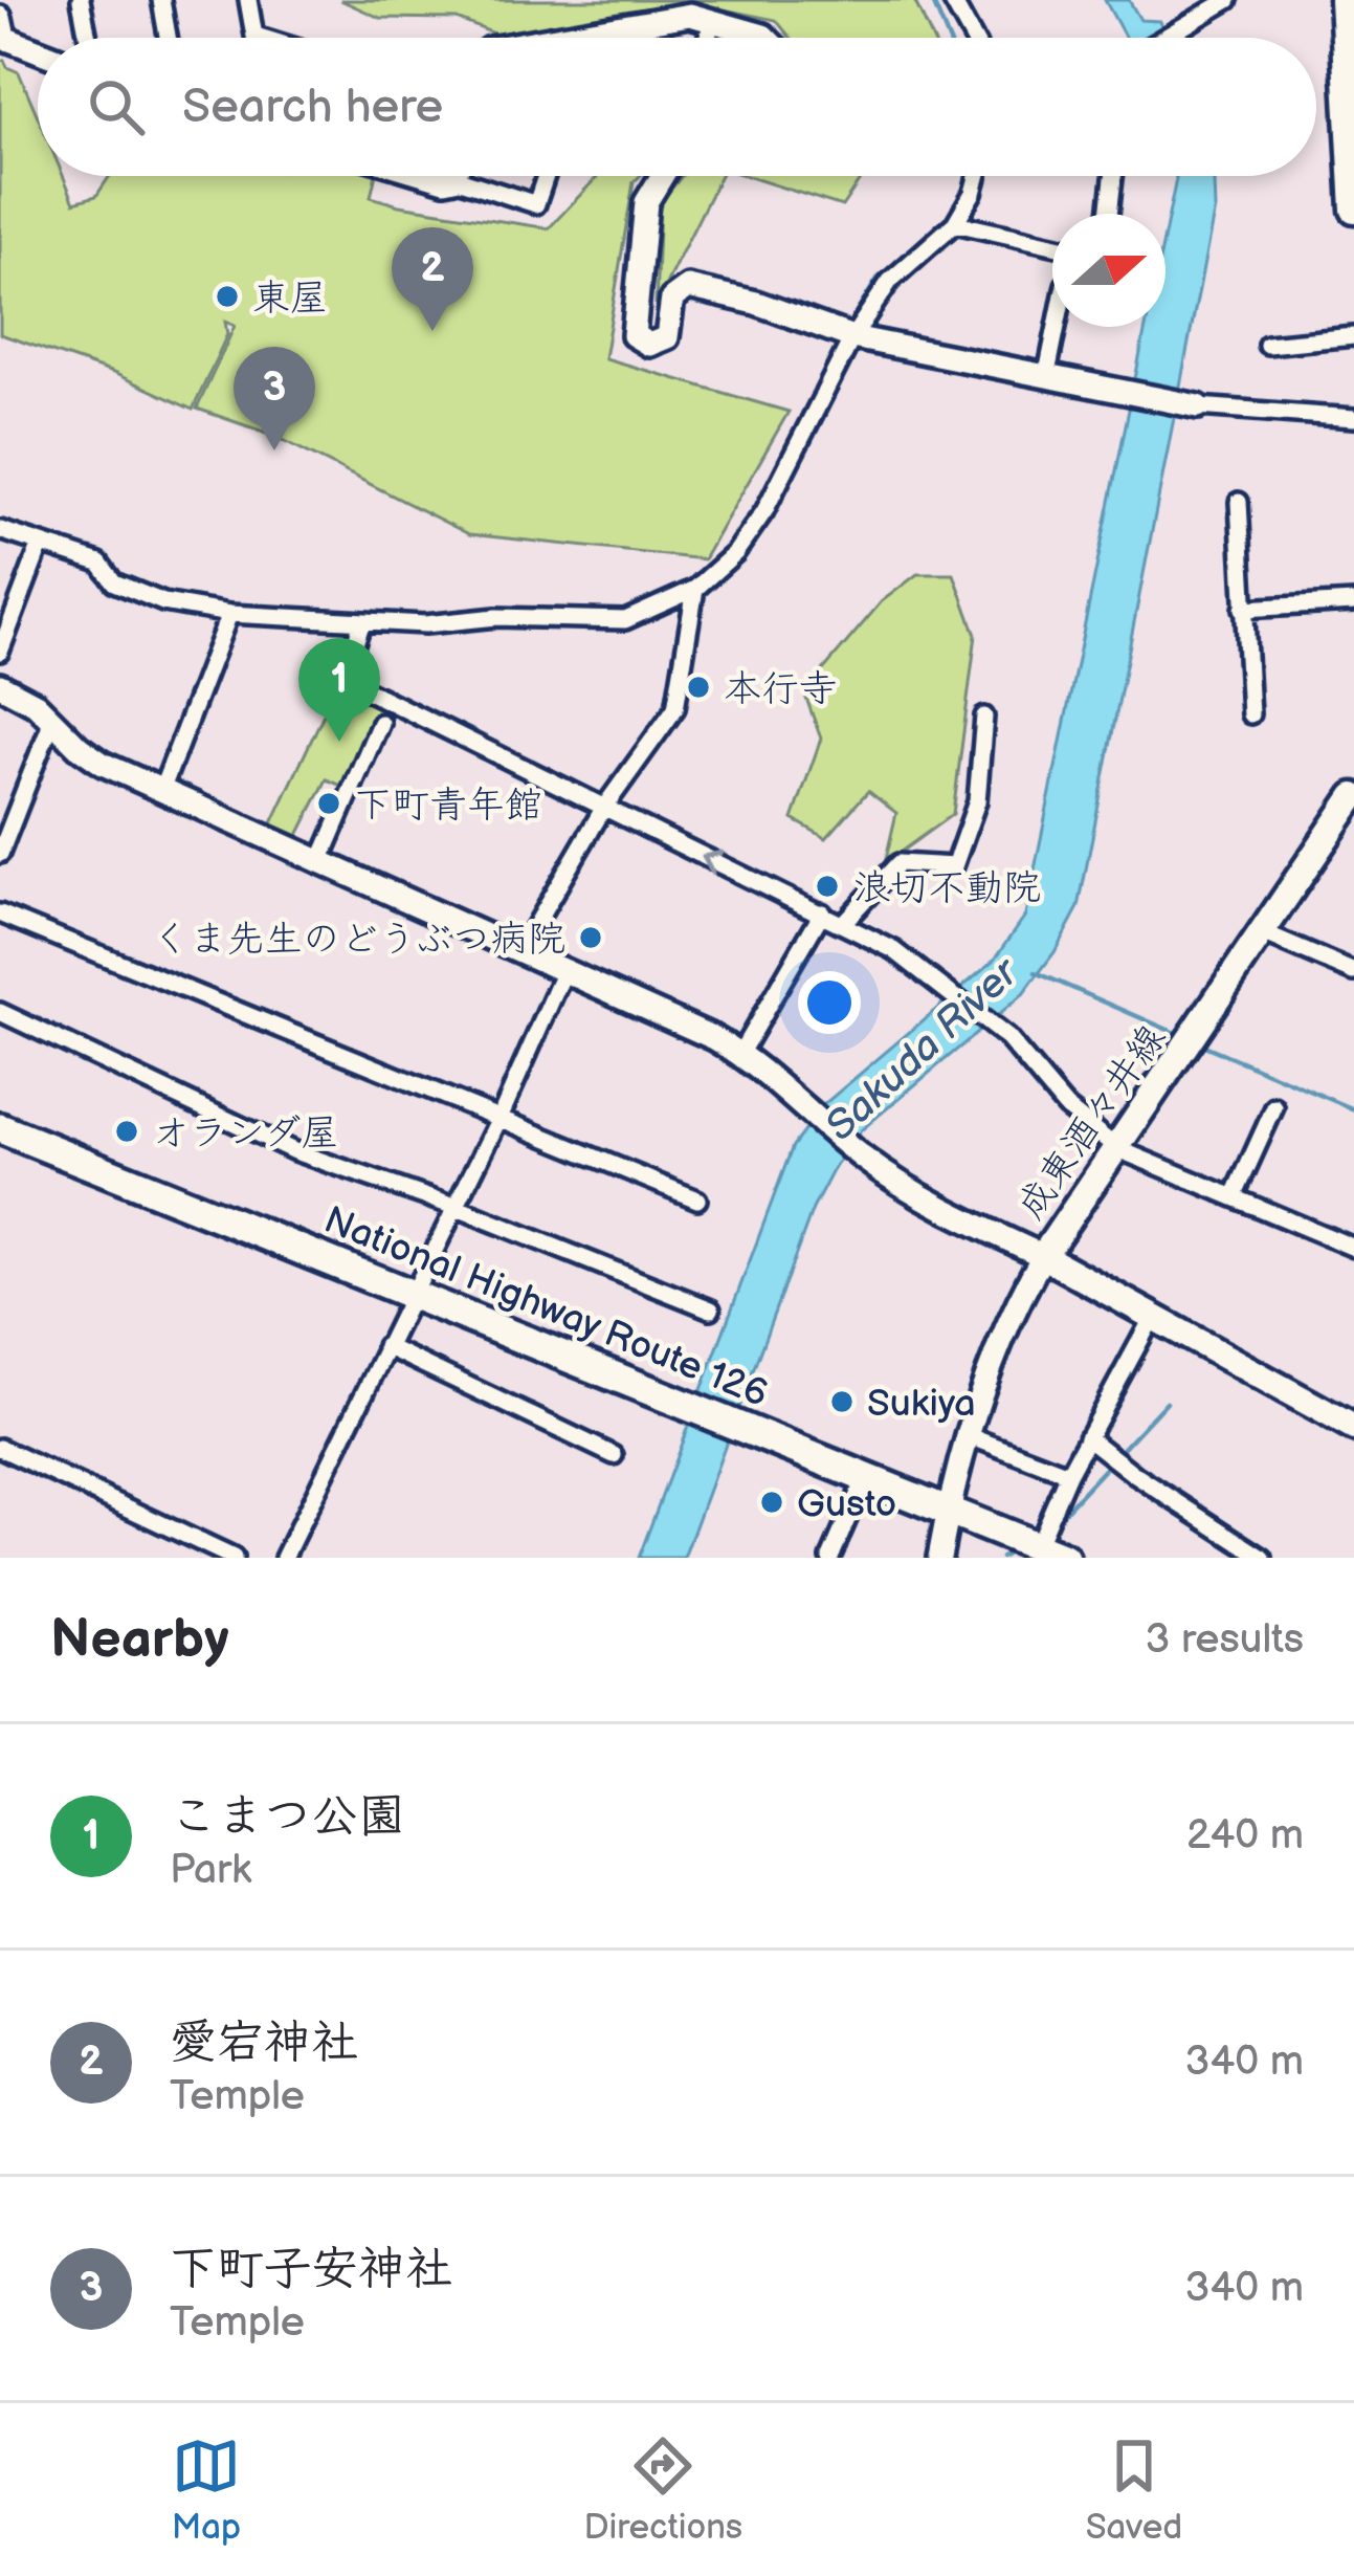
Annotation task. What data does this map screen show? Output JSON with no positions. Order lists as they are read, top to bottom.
{
  "streets": {
    "highway": ["National Highway Route 126"],
    "main road": ["成東酒々井線"]
  },
  "water": ["Sakuda River"],
  "places": [
    "東屋",
    "本行寺",
    "下町青年館",
    "浪切不動院",
    "くま先生のどうぶつ病院",
    "オランダ屋",
    "Sukiya",
    "Gusto"
  ],
  "north": "right",
  "page": {
    "search": "Search here",
    "pins": ["2", "3", "1"],
    "heading": ["Nearby", "3 results"],
    "list": [
      {
        "mark": "1",
        "name": "こまつ公園",
        "note": "Park",
        "value": "240 m"
      },
      {
        "mark": "2",
        "name": "愛宕神社",
        "note": "Temple",
        "value": "340 m"
      },
      {
        "mark": "3",
        "name": "下町子安神社",
        "note": "Temple",
        "value": "340 m"
      }
    ],
    "nav": ["Map", "Directions", "Saved"]
  }
}
